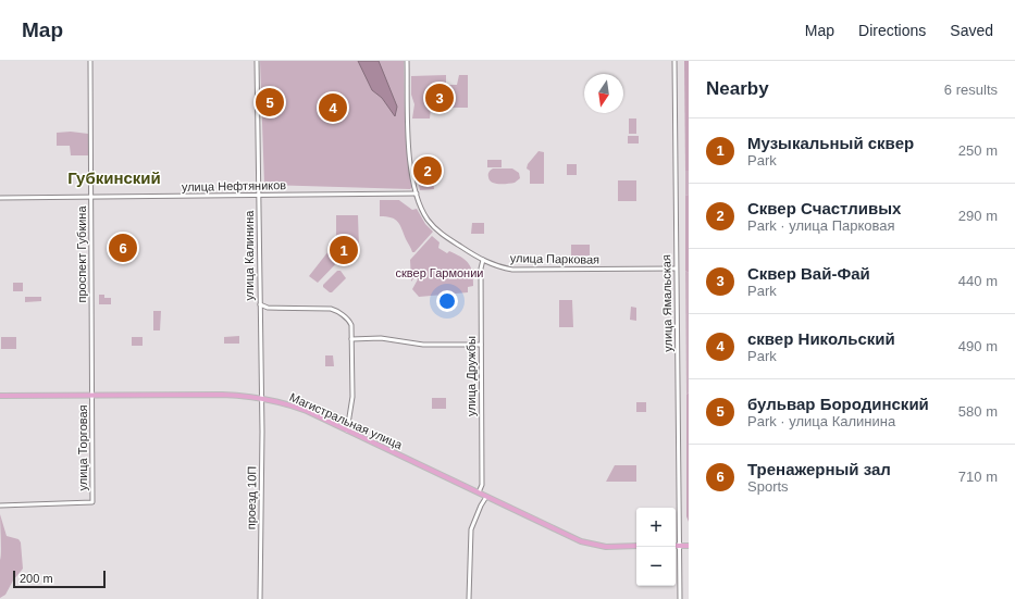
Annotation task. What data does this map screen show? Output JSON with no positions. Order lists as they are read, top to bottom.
{
  "streets": {
    "main road": ["Магистральная улица"],
    "street": [
      "улица Нефтяников",
      "проспект Губкина",
      "улица Калинина",
      "улица Парковая",
      "улица Ямальская",
      "улица Дружбы",
      "улица Торговая",
      "проезд 10П"
    ]
  },
  "crossings": [
    ["улица Нефтяников", "проспект Губкина"],
    ["улица Нефтяников", "улица Калинина"],
    ["улица Нефтяников", "улица Парковая"],
    ["проспект Губкина", "Магистральная улица"],
    ["проспект Губкина", "улица Торговая"],
    ["улица Калинина", "Магистральная улица"],
    ["улица Калинина", "проезд 10П"],
    ["улица Парковая", "улица Ямальская"],
    ["улица Парковая", "улица Дружбы"],
    ["улица Дружбы", "Магистральная улица"],
    ["Магистральная улица", "улица Торговая"],
    ["Магистральная улица", "проезд 10П"]
  ],
  "districts": ["Губкинский"],
  "parks": ["сквер Гармонии"],
  "scale_bar": "200 m",
  "north": "bottom",
  "page": {
    "header": "Map",
    "nav": ["Map", "Directions", "Saved"],
    "heading": ["Nearby", "6 results"],
    "pins": [
      "3",
      "5",
      "4",
      "2",
      "6",
      "1"
    ],
    "list": [
      {
        "mark": "1",
        "name": "Музыкальный сквер",
        "note": "Park",
        "value": "250 m"
      },
      {
        "mark": "2",
        "name": "Сквер Счастливых",
        "note": "Park · улица Парковая",
        "value": "290 m"
      },
      {
        "mark": "3",
        "name": "Сквер Вай-Фай",
        "note": "Park",
        "value": "440 m"
      },
      {
        "mark": "4",
        "name": "сквер Никольский",
        "note": "Park",
        "value": "490 m"
      },
      {
        "mark": "5",
        "name": "бульвар Бородинский",
        "note": "Park · улица Калинина",
        "value": "580 m"
      },
      {
        "mark": "6",
        "name": "Тренажерный зал",
        "note": "Sports",
        "value": "710 m"
      }
    ],
    "map_buttons": ["+", "−"],
    "scale": "200 m"
  }
}
